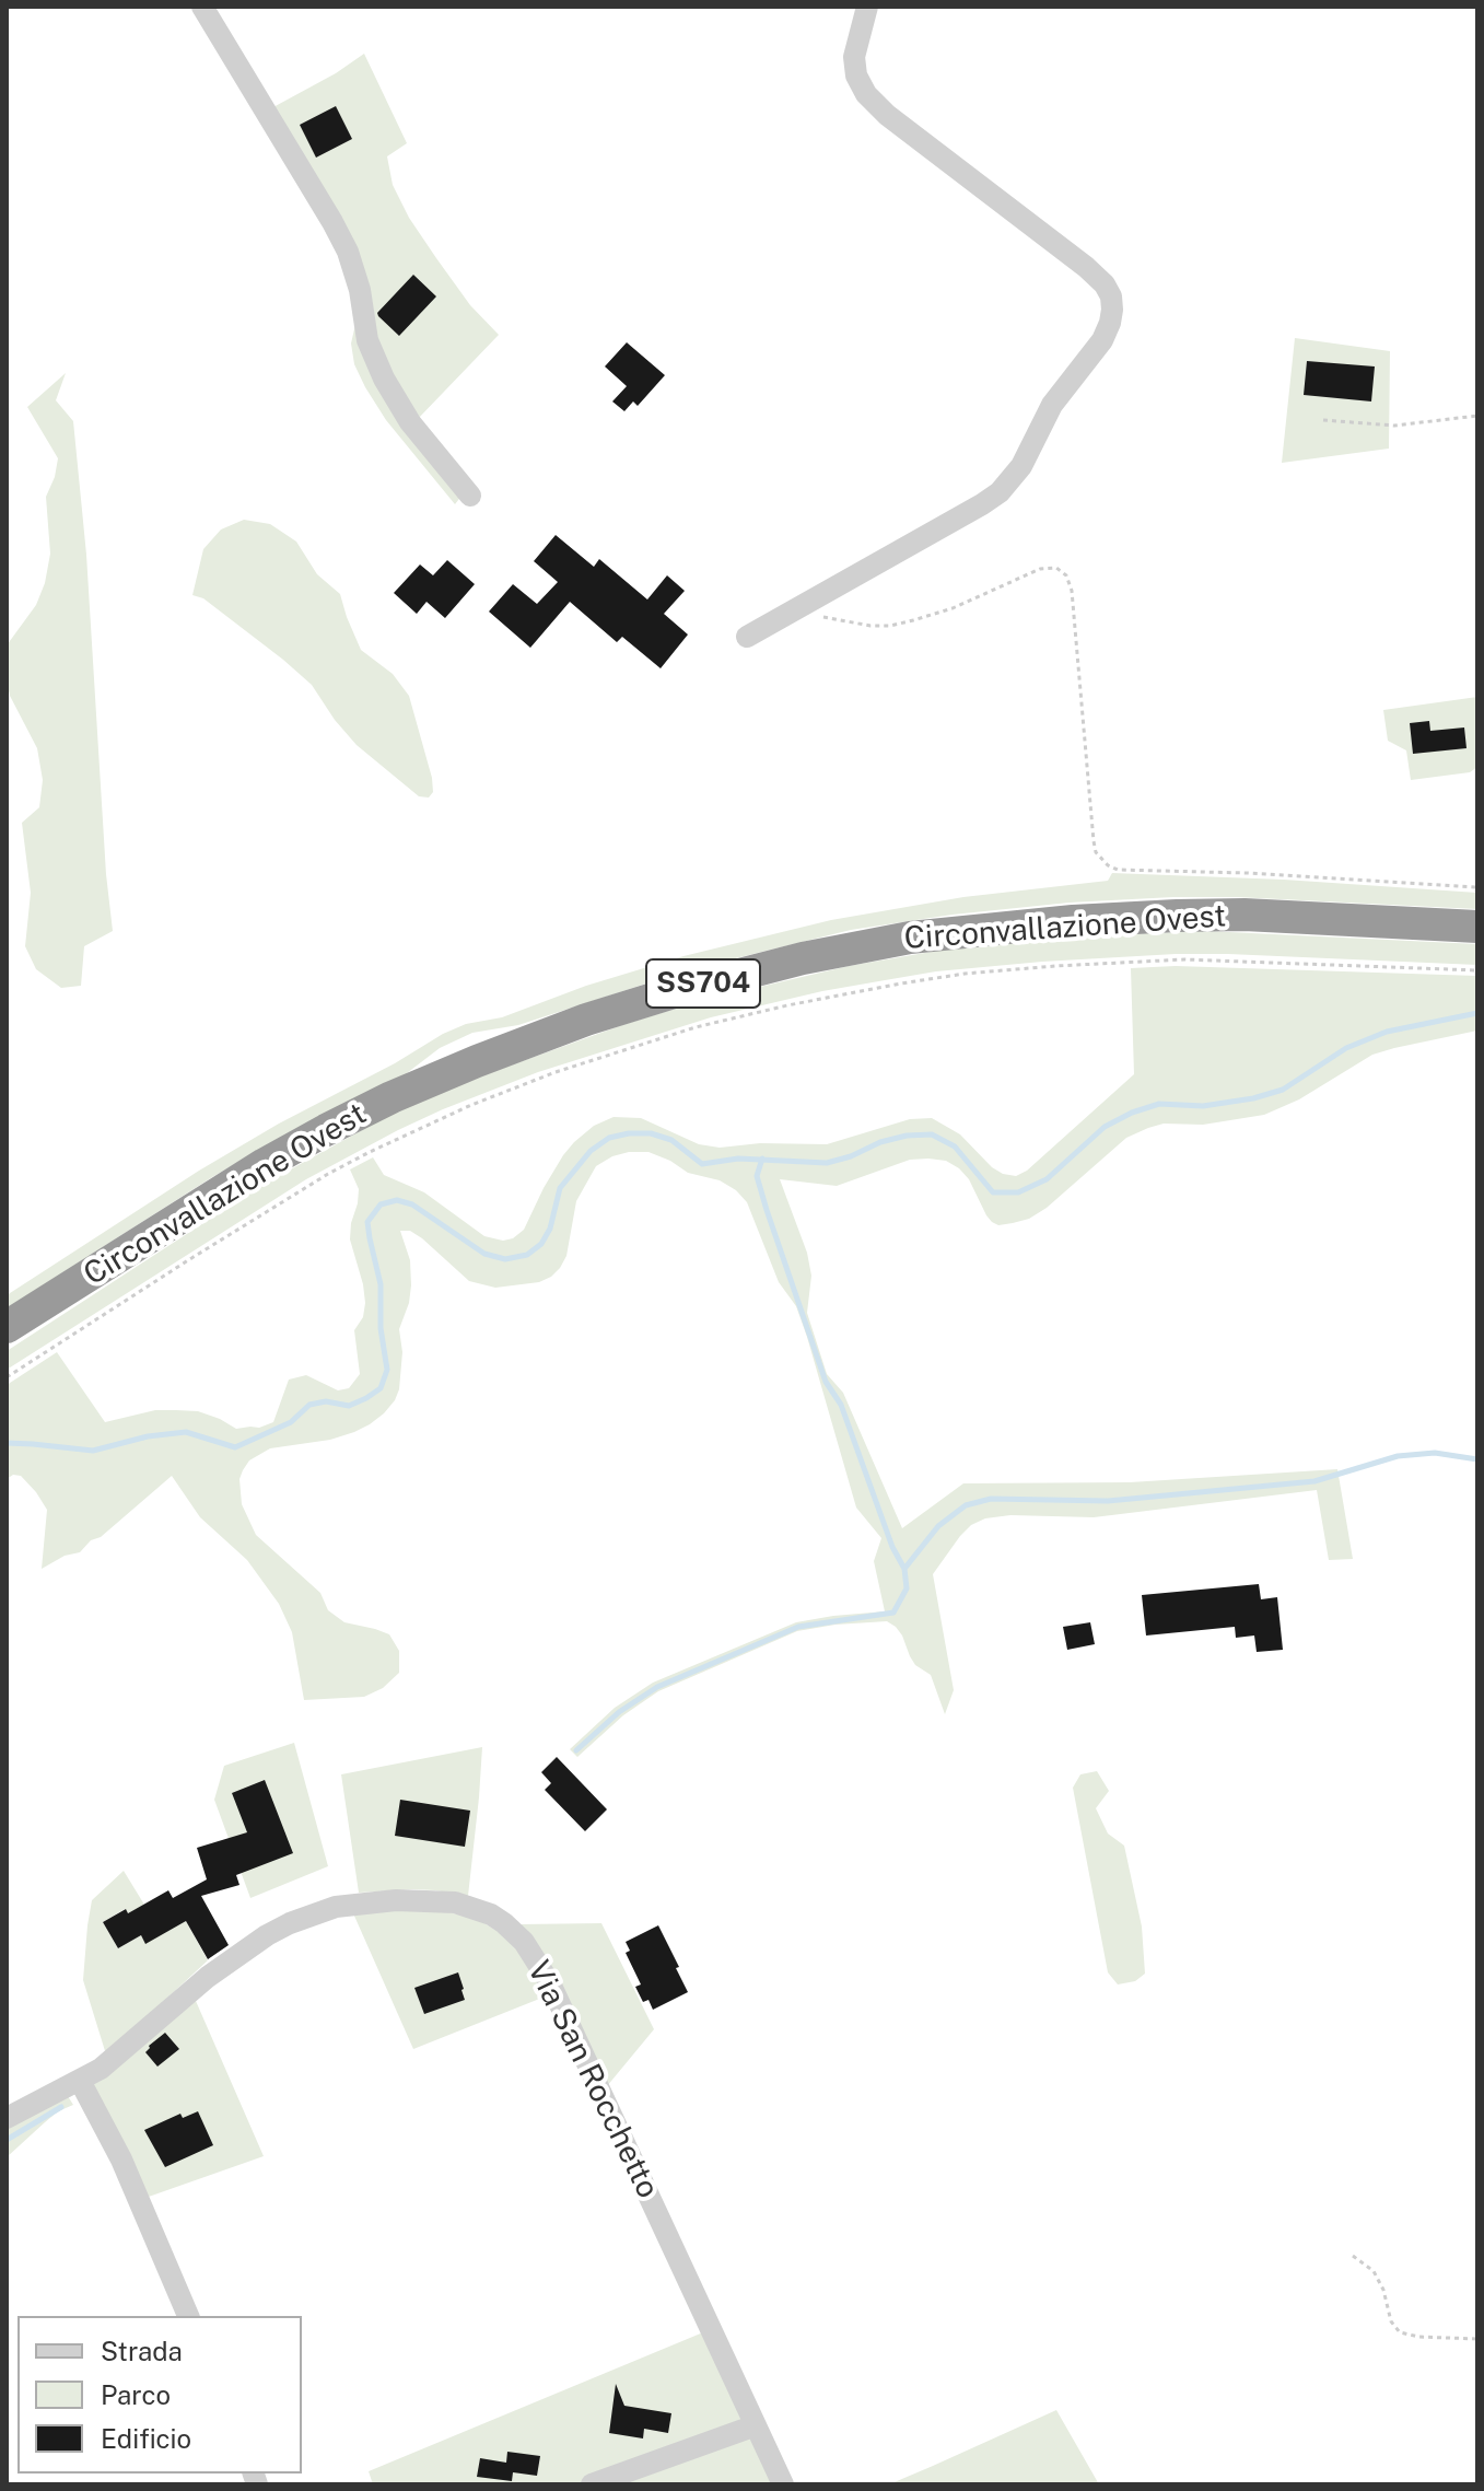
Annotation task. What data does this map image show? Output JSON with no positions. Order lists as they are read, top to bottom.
{
  "streets": {
    "highway": ["Circonvallazione Ovest", "SS704"],
    "street": ["Via San Rocchetto"]
  },
  "legend": ["Strada", "Parco", "Edificio"]
}
